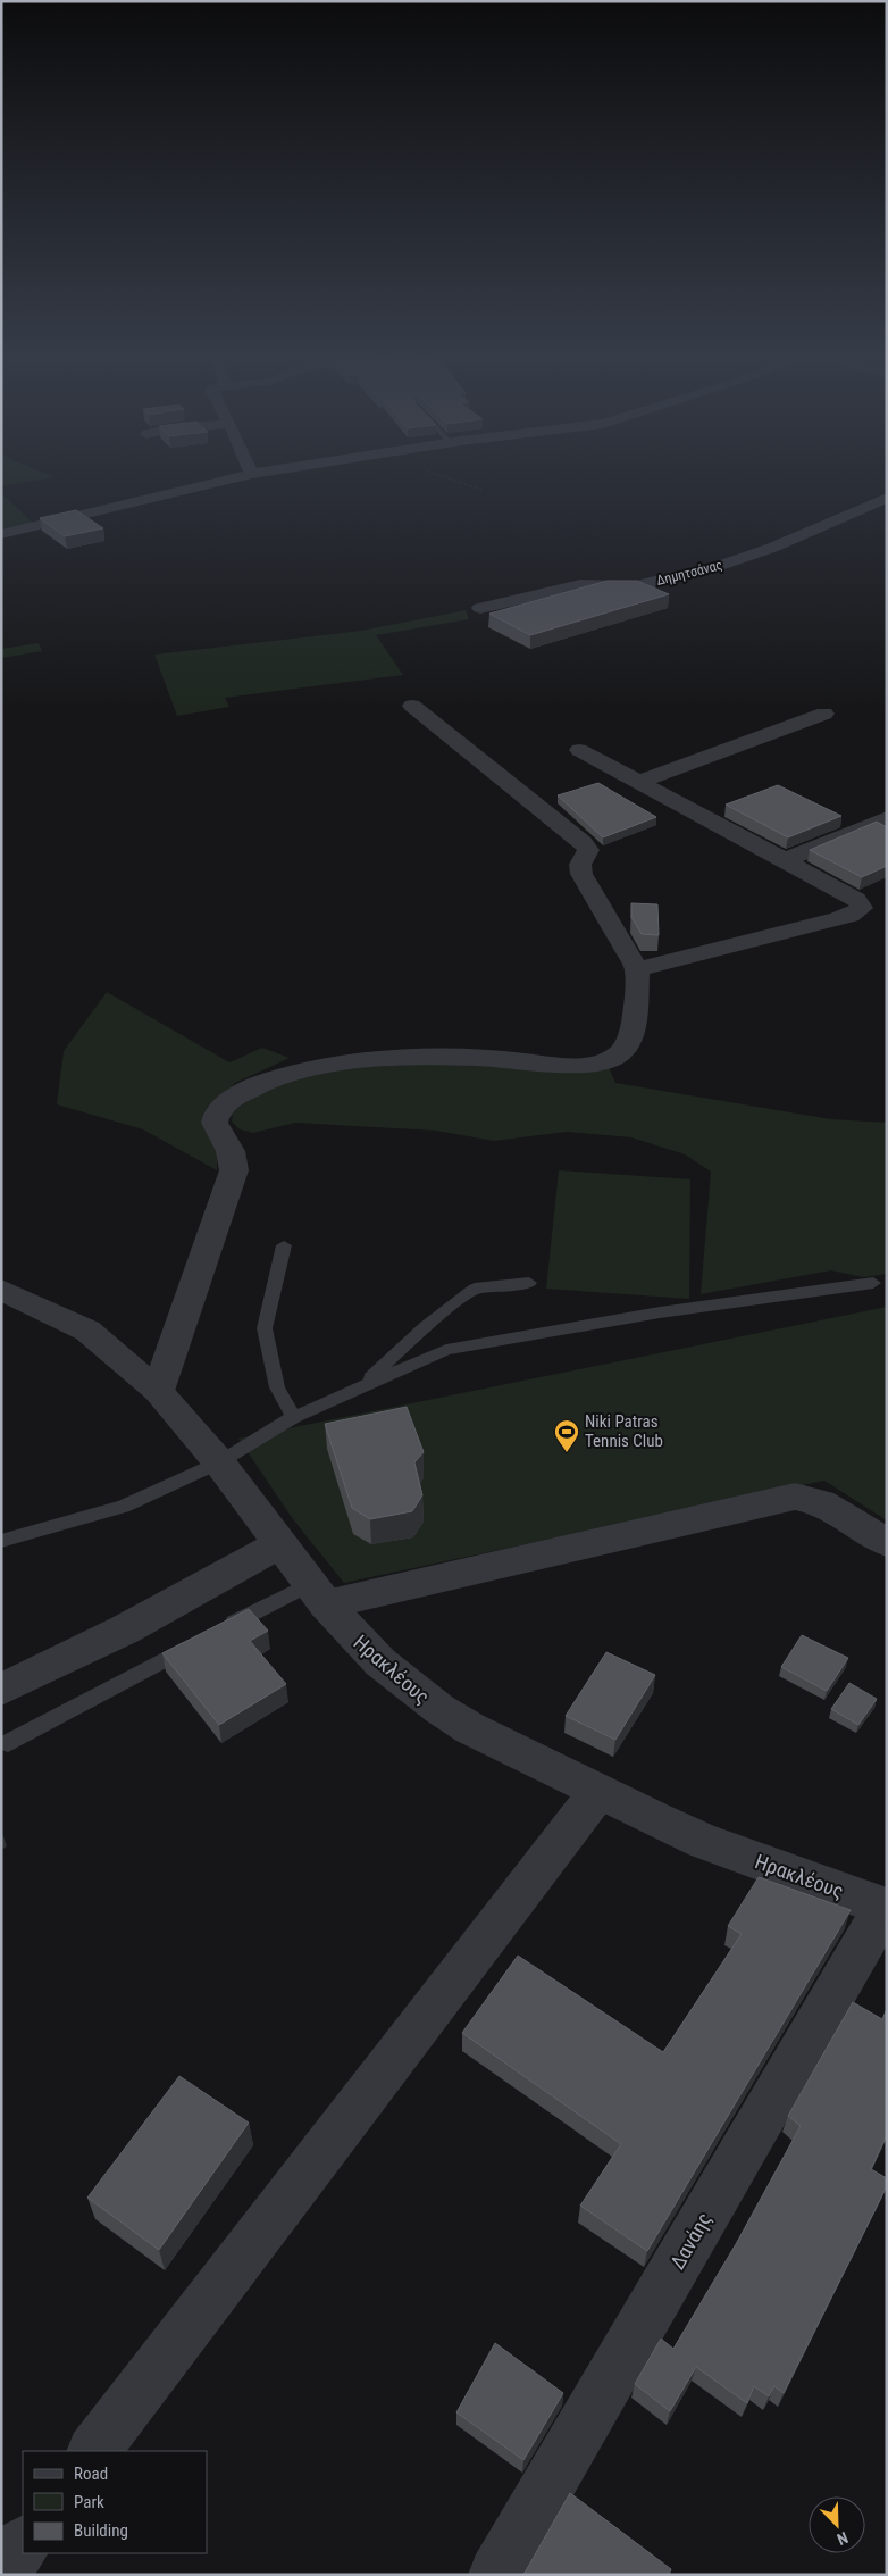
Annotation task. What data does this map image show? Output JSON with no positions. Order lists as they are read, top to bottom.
{
  "streets": {
    "street": ["Δημητσάνας", "Ηρακλέους", "Δανάης"]
  },
  "crossings": [
    ["Ηρακλέους", "Δανάης"]
  ],
  "places": {
    "sports": ["Niki Patras Tennis Club"]
  },
  "legend": ["Road", "Park", "Building"],
  "north": "bottom right"
}
